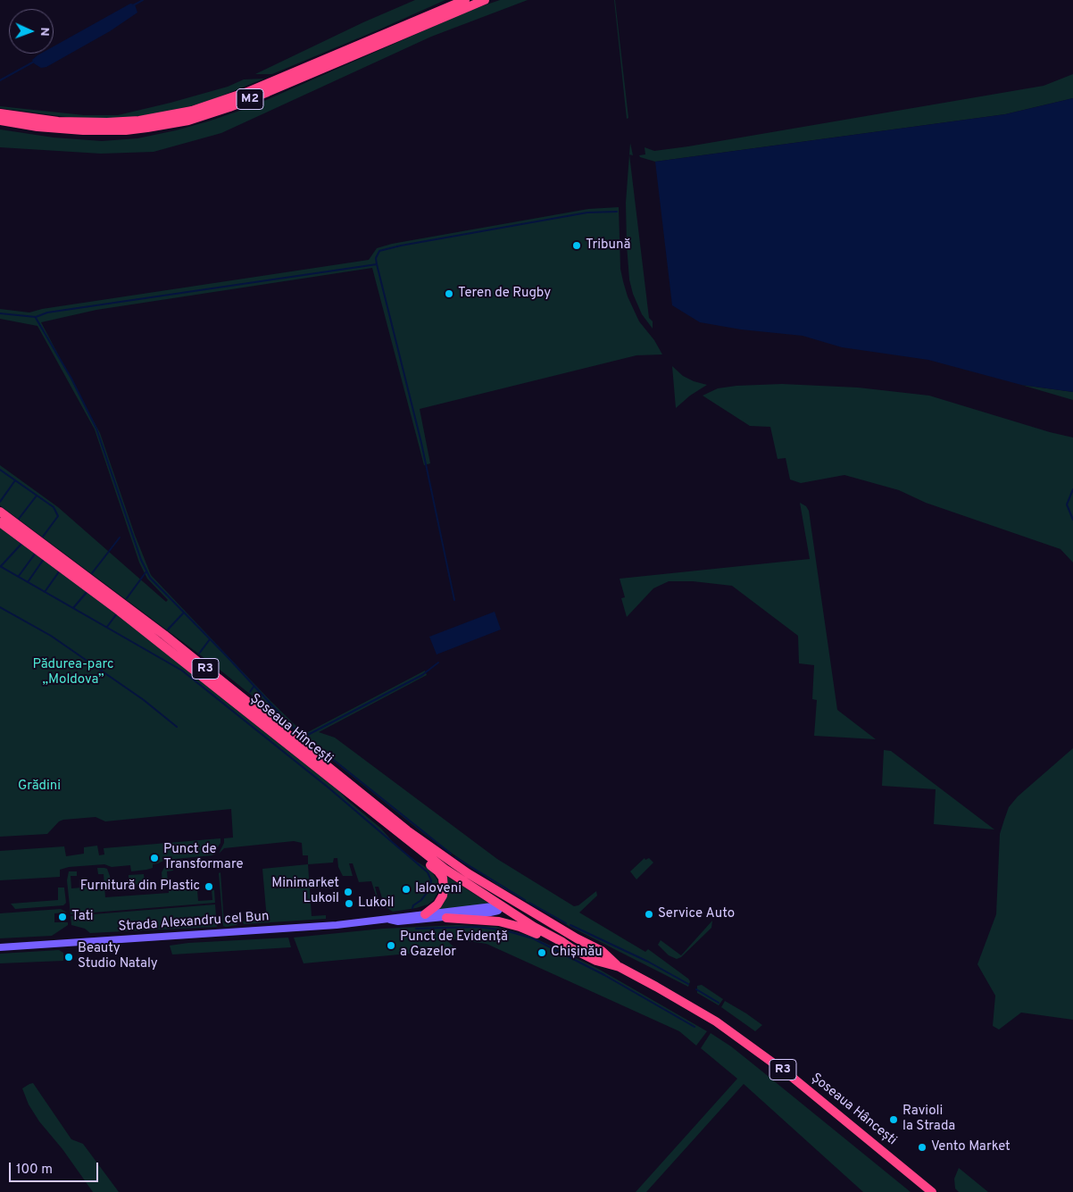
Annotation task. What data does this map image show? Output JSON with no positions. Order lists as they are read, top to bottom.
{
  "streets": {
    "highway": [
      "M2",
      "R3",
      "Șoseaua Hîncești",
      "Șoseaua Hâncești"
    ],
    "main road": ["Strada Alexandru cel Bun"]
  },
  "crossings": [
    ["R3", "Șoseaua Hîncești"],
    ["R3", "Strada Alexandru cel Bun"],
    ["R3", "Șoseaua Hâncești"],
    ["Șoseaua Hîncești", "Strada Alexandru cel Bun"],
    ["Șoseaua Hîncești", "Șoseaua Hâncești"]
  ],
  "parks": ["Pădurea-parc „Moldova”", "Grădini"],
  "places": [
    "Tribună",
    "Teren de Rugby",
    "Punct de Transformare",
    "Furnitură din Plastic",
    "Ialoveni",
    "Minimarket Lukoil",
    "Lukoil",
    "Service Auto",
    "Tati",
    "Punct de Evidență a Gazelor",
    "Chișinău",
    "Beauty Studio Nataly",
    "Ravioli la Strada",
    "Vento Market"
  ],
  "scale_bar": "100 m",
  "north": "right"
}
